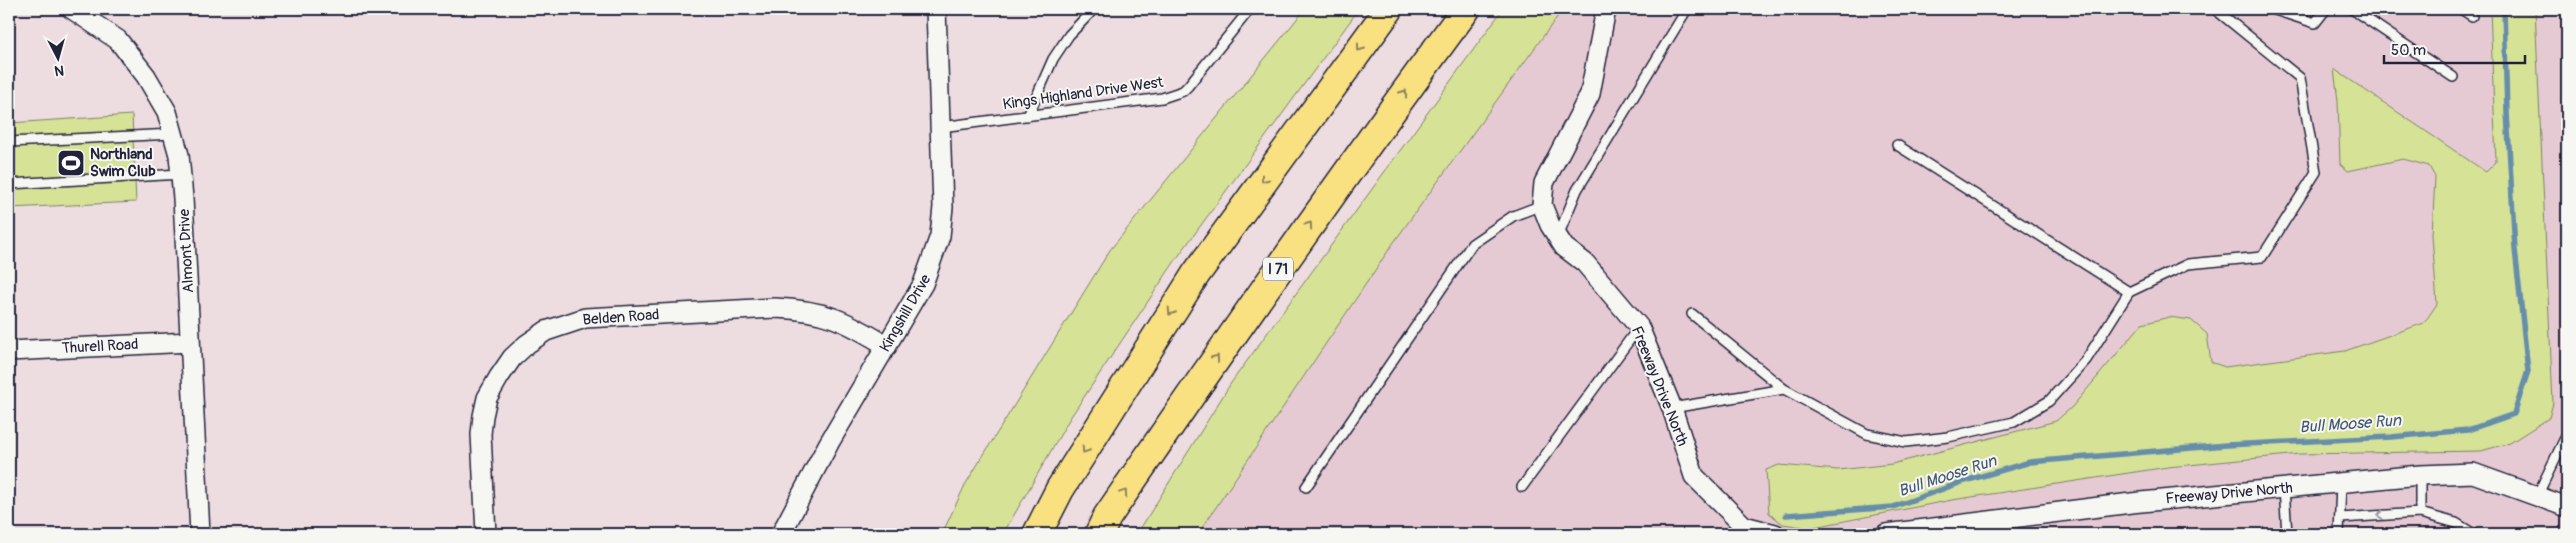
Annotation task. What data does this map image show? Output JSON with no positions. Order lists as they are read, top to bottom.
{
  "streets": {
    "highway": ["I 71"],
    "street": [
      "Almont Drive",
      "Kingshill Drive",
      "Belden Road",
      "Thurell Road",
      "Freeway Drive North"
    ],
    "lane": ["Kings Highland Drive West"]
  },
  "crossings": [
    ["Kings Highland Drive West", "Kingshill Drive"],
    ["Almont Drive", "Thurell Road"],
    ["Kingshill Drive", "Belden Road"]
  ],
  "water": ["Bull Moose Run"],
  "places": {
    "sports": ["Northland Swim Club"]
  },
  "scale_bar": "50 m",
  "north": "bottom"
}
